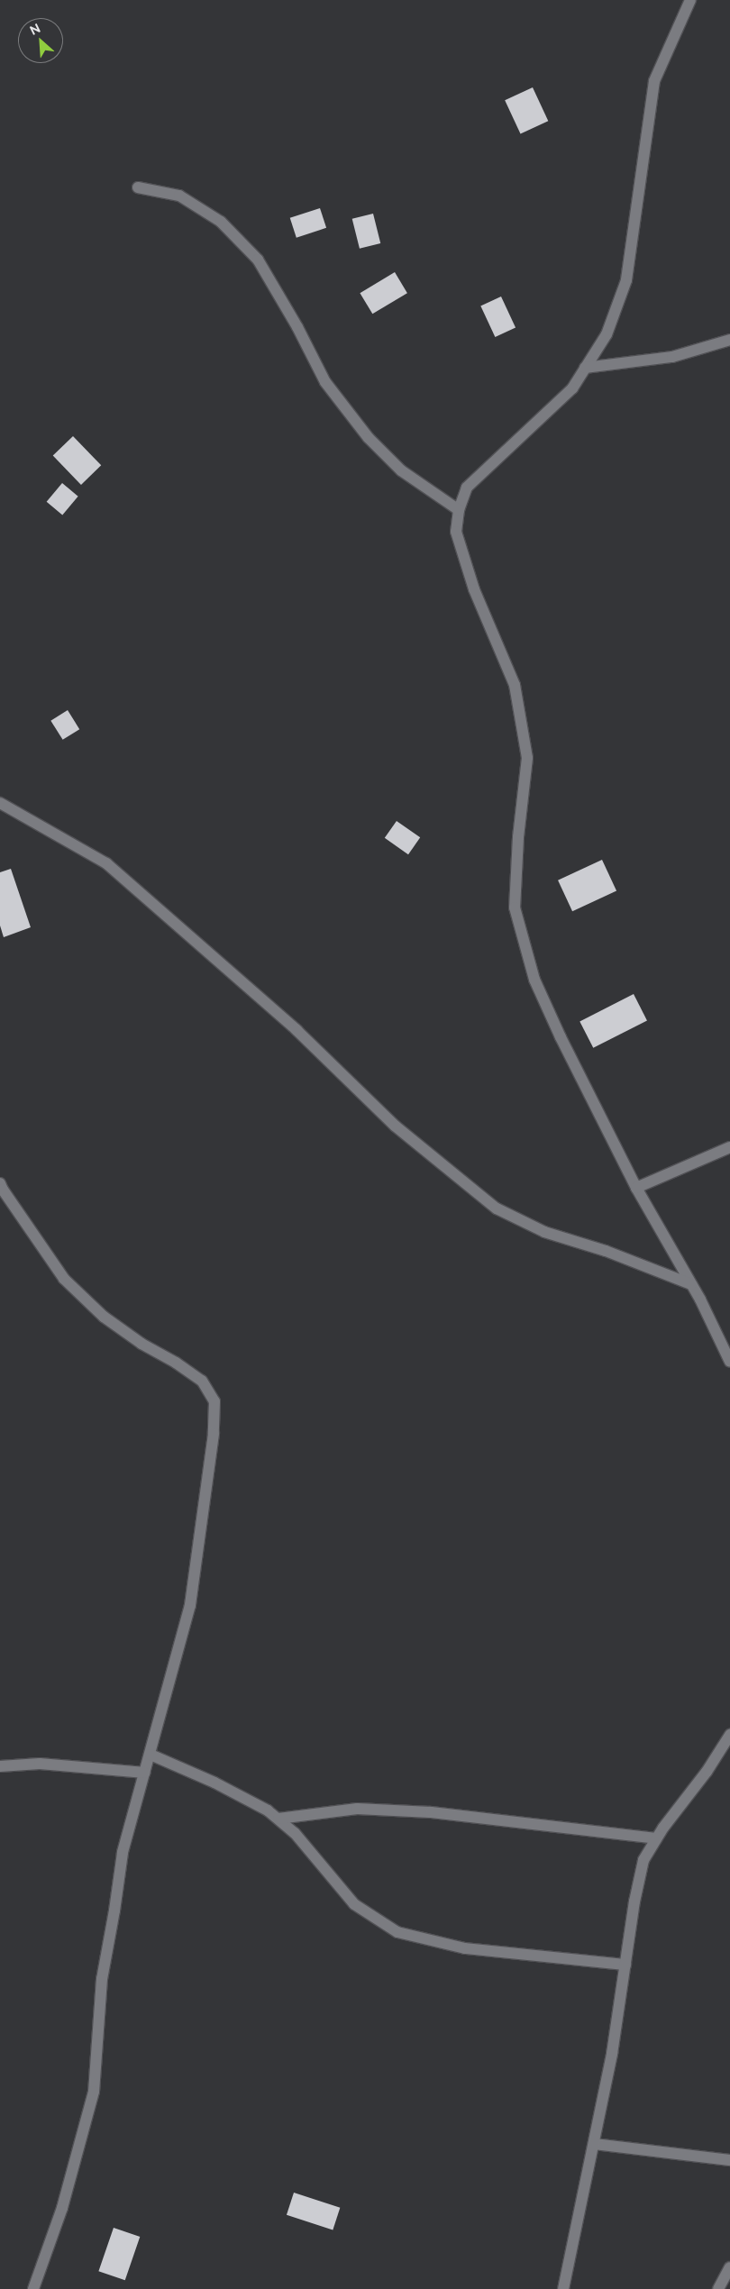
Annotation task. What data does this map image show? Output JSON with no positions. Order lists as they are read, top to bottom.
{
  "north": "top left"
}
